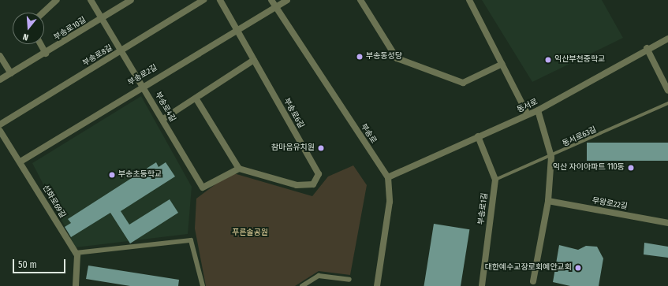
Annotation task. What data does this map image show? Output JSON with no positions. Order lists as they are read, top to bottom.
{
  "streets": {
    "street": [
      "부송로10길",
      "부송로8길",
      "부송로2길",
      "동서로",
      "부송로4길",
      "부송로6길",
      "부송로",
      "선화로69길",
      "무왕로22길",
      "부송로1길"
    ],
    "lane": ["동서로63길"]
  },
  "crossings": [
    ["부송로10길", "부송로4길"],
    ["부송로8길", "부송로4길"],
    ["부송로2길", "부송로4길"],
    ["부송로2길", "부송로6길"],
    ["부송로2길", "부송로"],
    ["부송로2길", "선화로69길"],
    ["동서로", "부송로"],
    ["동서로", "부송로1길"],
    ["부송로4길", "부송로6길"],
    ["동서로63길", "부송로1길"]
  ],
  "parks": ["푸른솔공원"],
  "places": [
    "부송동성당",
    "익산부천중학교",
    "참마음유치원",
    "익산 자이아파트 110동",
    "부송초등학교",
    "대한예수교장로회예안교회"
  ],
  "scale_bar": "50 m",
  "north": "bottom"
}
